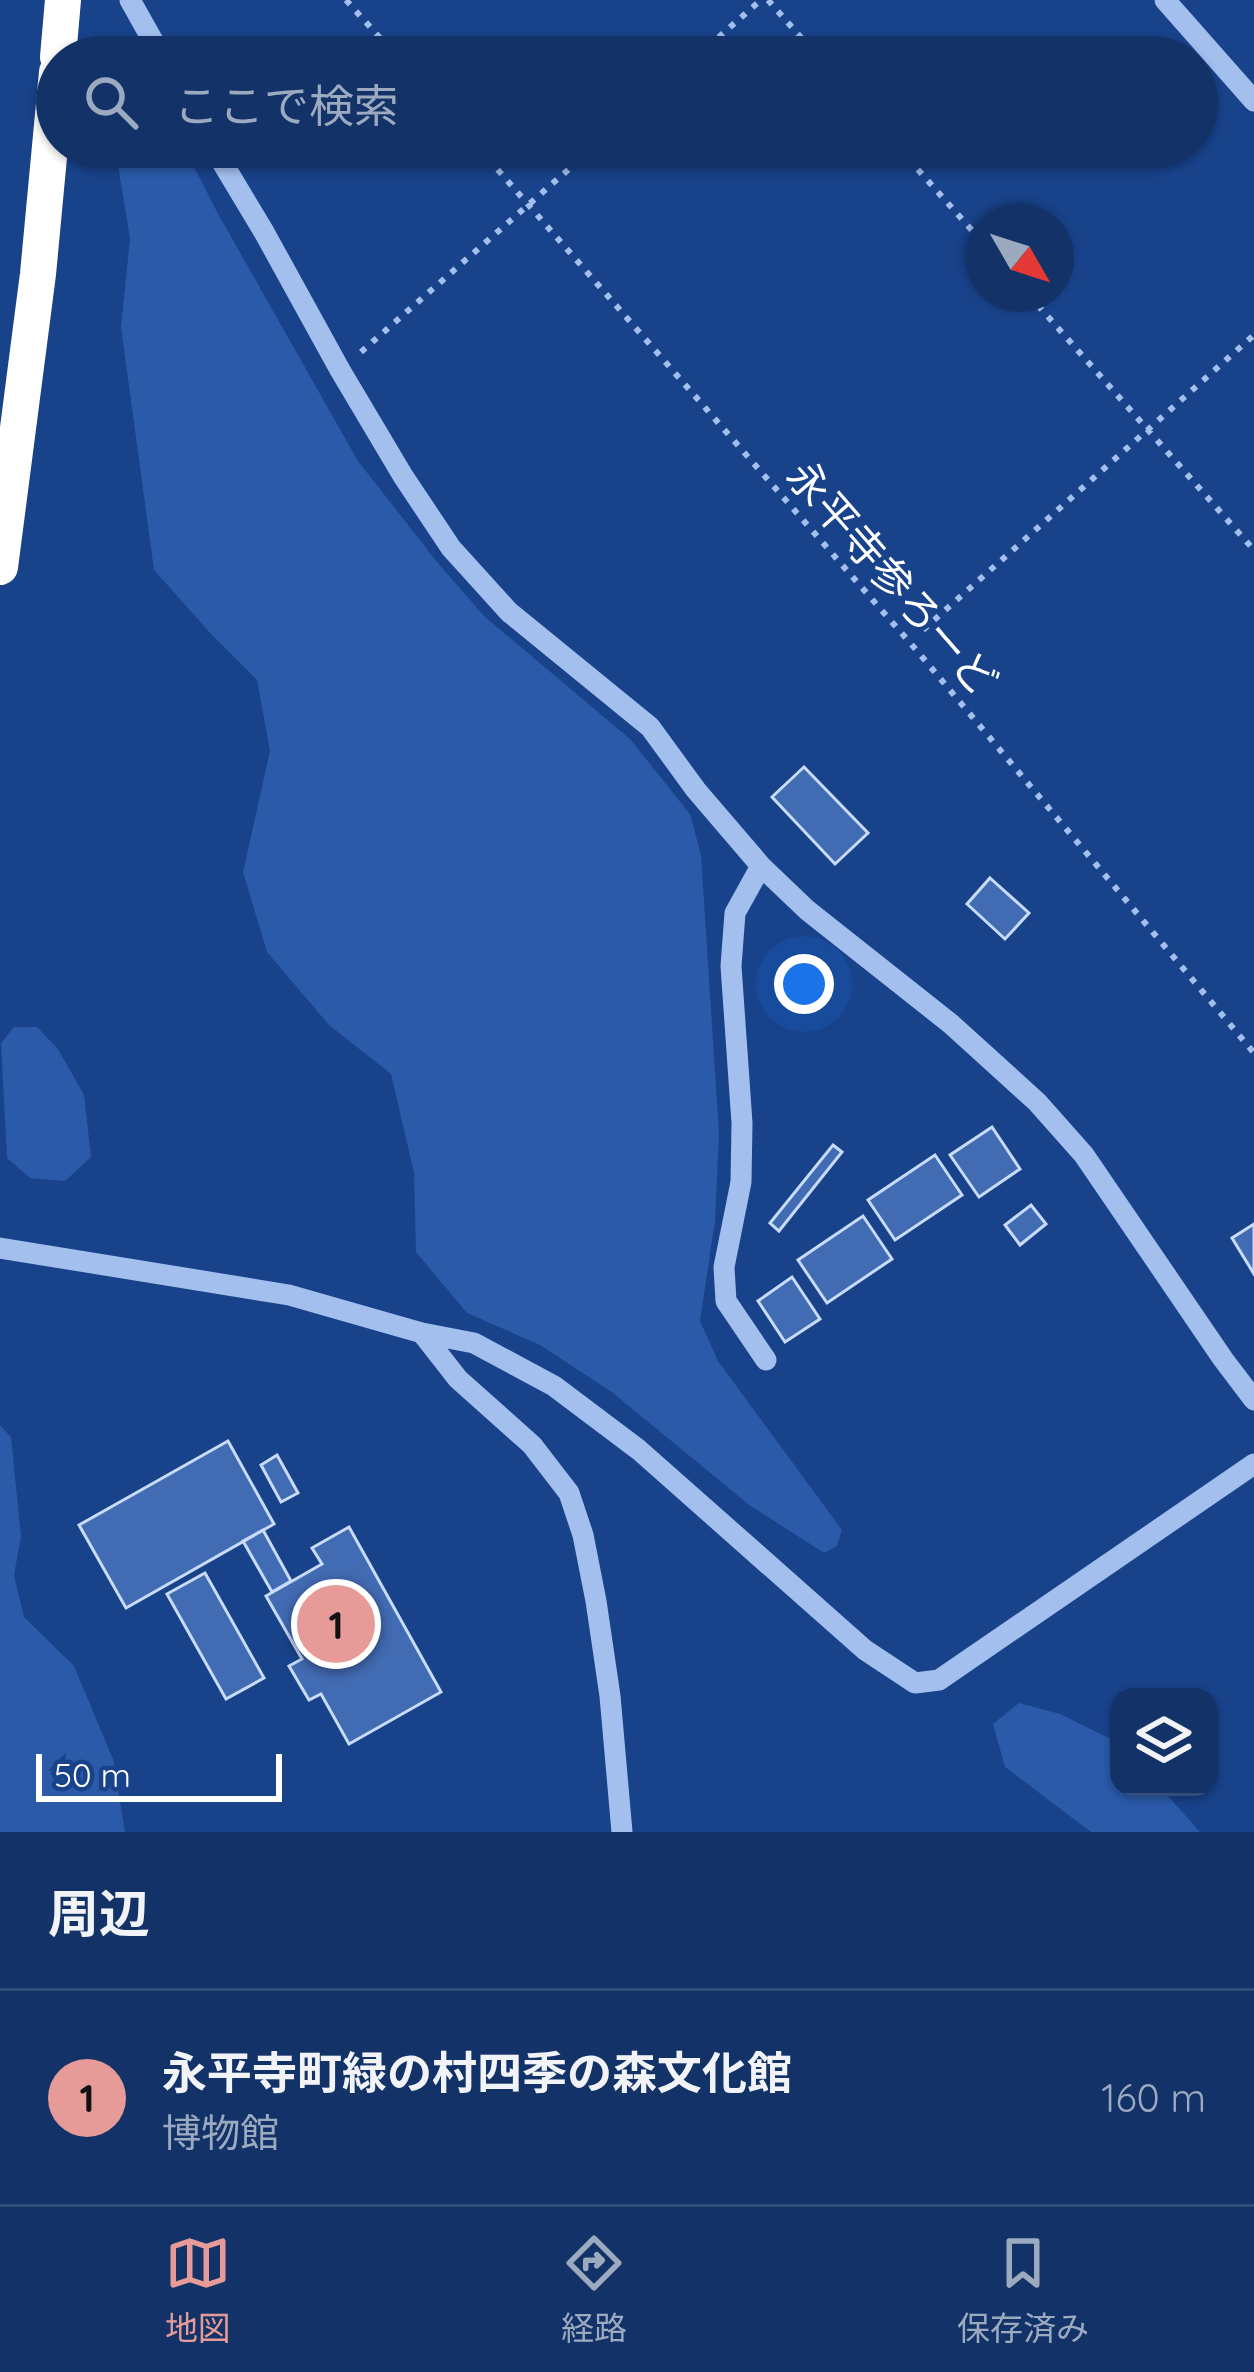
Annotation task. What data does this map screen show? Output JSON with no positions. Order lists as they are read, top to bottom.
{
  "streets": {
    "path": ["永平寺参ろーど"]
  },
  "scale_bar": "50 m",
  "north": "bottom right",
  "page": {
    "search": "ここで検索",
    "pins": "1",
    "scale": "50 m",
    "heading": "周辺",
    "list": [
      {
        "mark": "1",
        "name": "永平寺町緑の村四季の森文化館",
        "note": "博物館",
        "value": "160 m"
      }
    ],
    "nav": ["地図", "経路", "保存済み"]
  }
}
